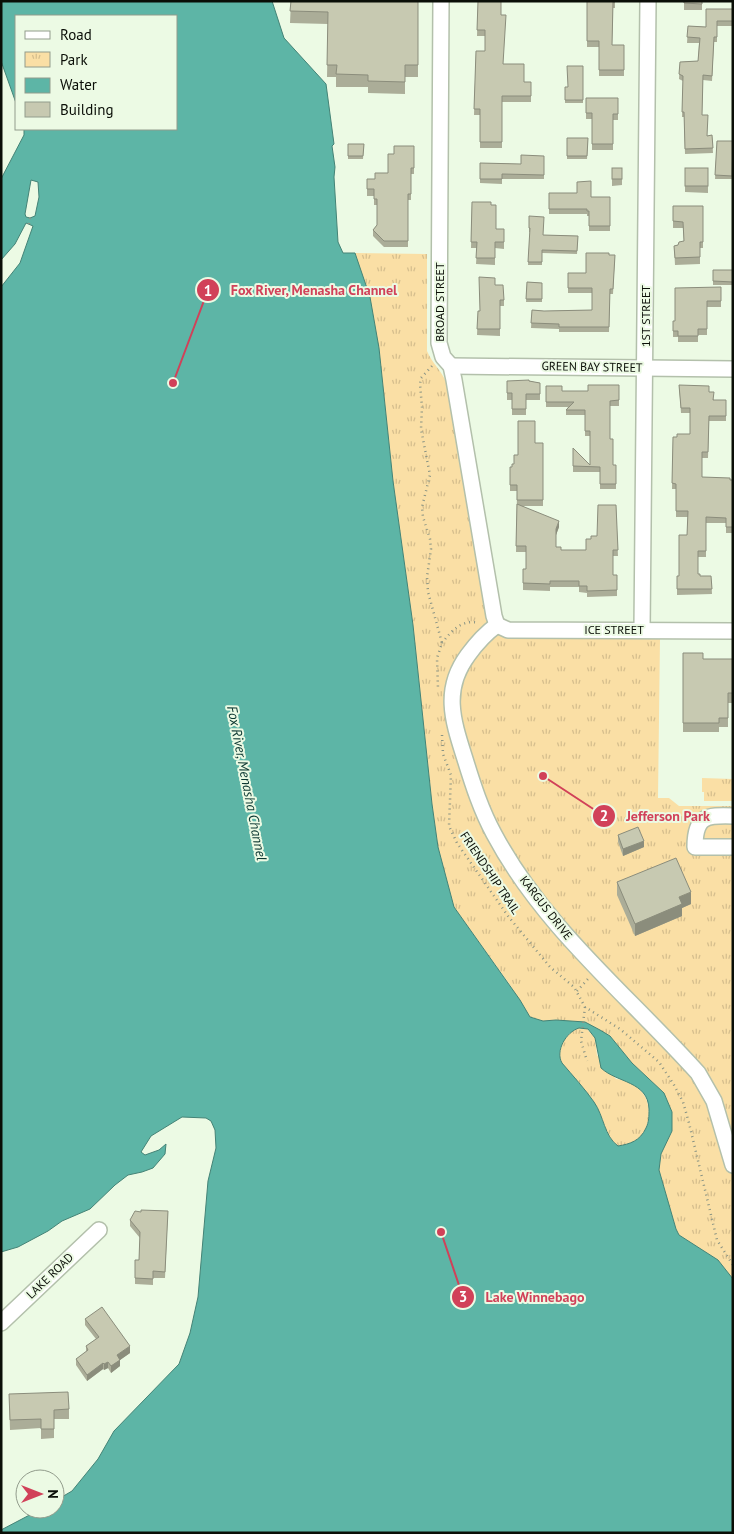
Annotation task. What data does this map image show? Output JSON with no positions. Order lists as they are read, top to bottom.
{
  "streets": {
    "street": [
      "BROAD STREET",
      "1ST STREET",
      "GREEN BAY STREET",
      "ICE STREET",
      "KARGUS DRIVE",
      "LAKE ROAD"
    ],
    "path": ["FRIENDSHIP TRAIL"]
  },
  "crossings": [
    ["BROAD STREET", "GREEN BAY STREET"],
    ["BROAD STREET", "ICE STREET"],
    ["BROAD STREET", "KARGUS DRIVE"],
    ["1ST STREET", "GREEN BAY STREET"],
    ["1ST STREET", "ICE STREET"],
    ["ICE STREET", "KARGUS DRIVE"]
  ],
  "water": ["Fox River, Menasha Channel"],
  "places": ["Fox River, Menasha Channel", "Jefferson Park", "Lake Winnebago"],
  "legend": [
    "Road",
    "Park",
    "Water",
    "Building"
  ],
  "north": "right"
}
